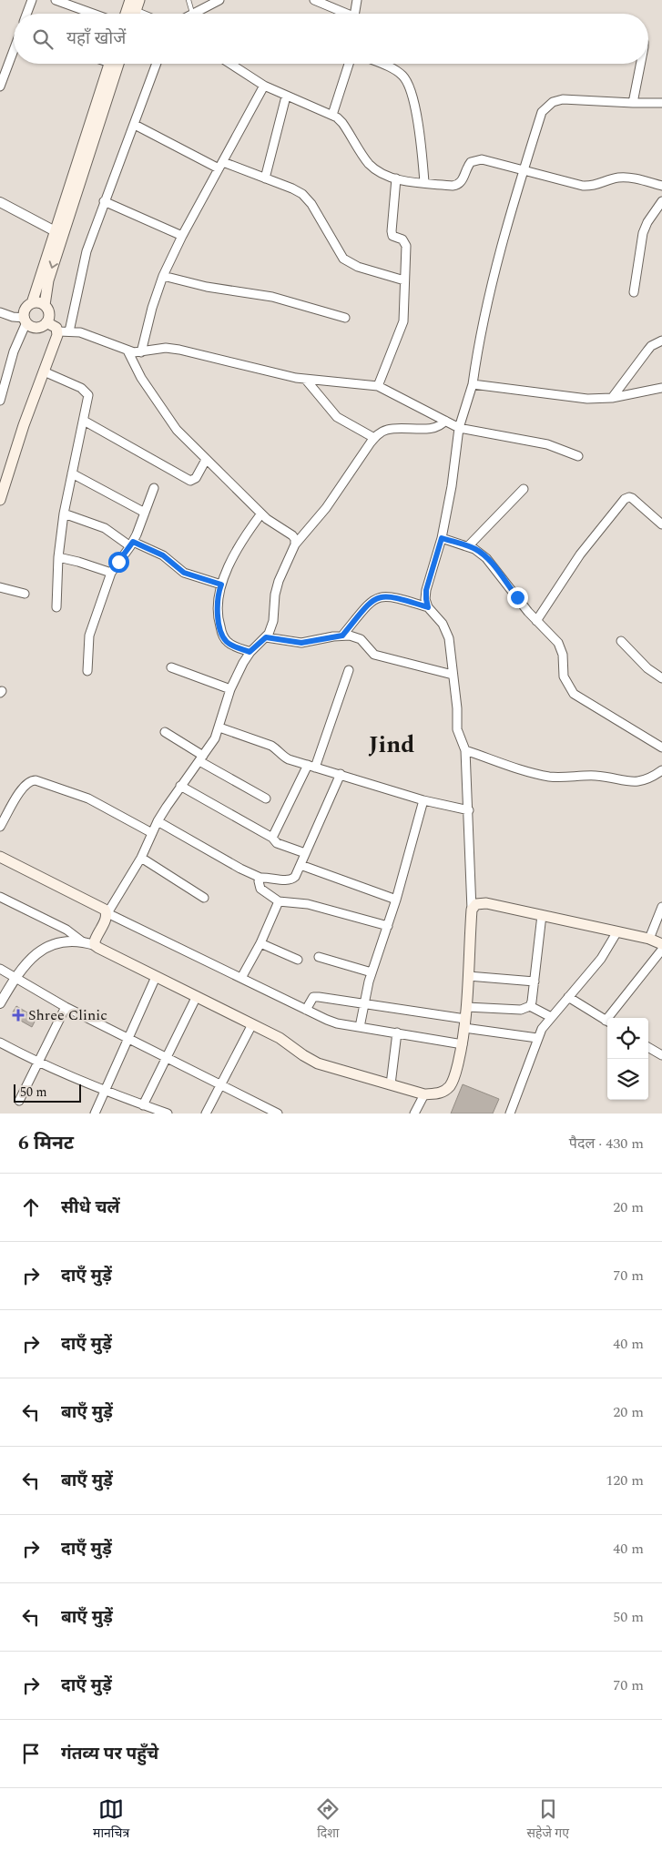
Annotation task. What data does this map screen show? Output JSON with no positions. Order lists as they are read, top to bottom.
{
  "districts": ["Jind"],
  "places": {
    "health": ["Shree Clinic"]
  },
  "scale_bar": "50 m",
  "page": {
    "search": "यहाँ खोजें",
    "scale": "50 m",
    "heading": ["6 मिनट", "पैदल · 430 m"],
    "list": [
      ["सीधे चलें", "20 m"],
      ["दाएँ मुड़ें", "70 m"],
      ["दाएँ मुड़ें", "40 m"],
      ["बाएँ मुड़ें", "20 m"],
      ["बाएँ मुड़ें", "120 m"],
      ["दाएँ मुड़ें", "40 m"],
      ["बाएँ मुड़ें", "50 m"],
      ["दाएँ मुड़ें", "70 m"],
      "गंतव्य पर पहुँचे"
    ],
    "nav": ["मानचित्र", "दिशा", "सहेजे गए"]
  }
}
